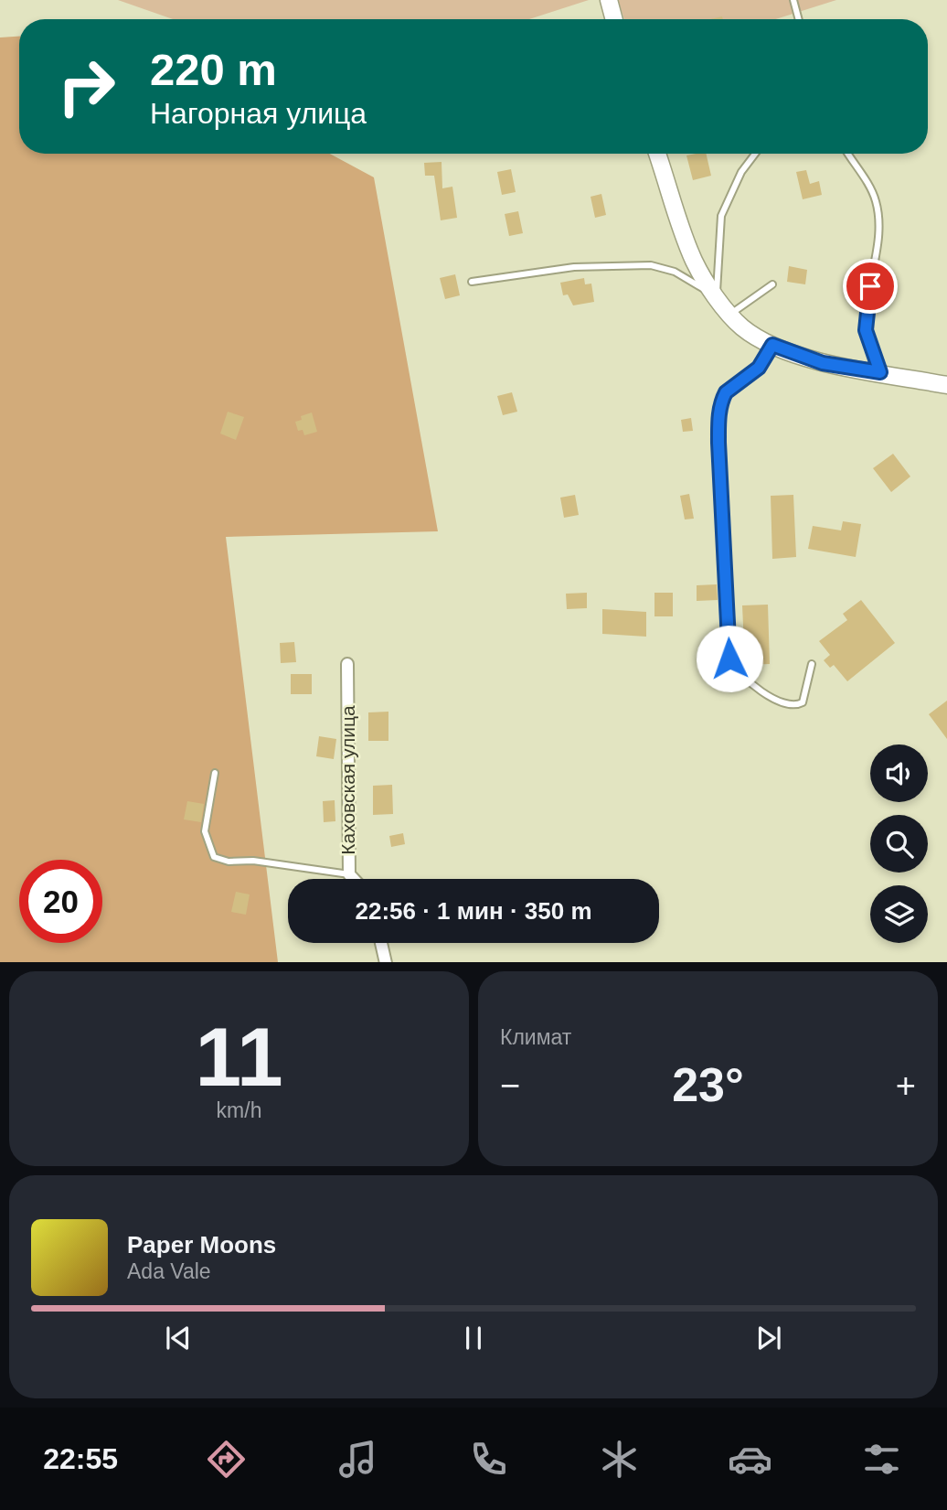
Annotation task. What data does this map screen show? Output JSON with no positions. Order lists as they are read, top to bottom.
{
  "streets": {
    "street": ["Каховская улица"]
  },
  "page": {
    "turn": ["220 m", "Нагорная улица"],
    "limit": "20",
    "trip": "22:56 · 1 мин · 350 m",
    "tile": [
      ["11", "km/h"],
      "Климат"
    ],
    "heat": ["−", "23°", "+"],
    "song": ["Paper Moons", "Ada Vale"],
    "tabs": "22:55"
  }
}
